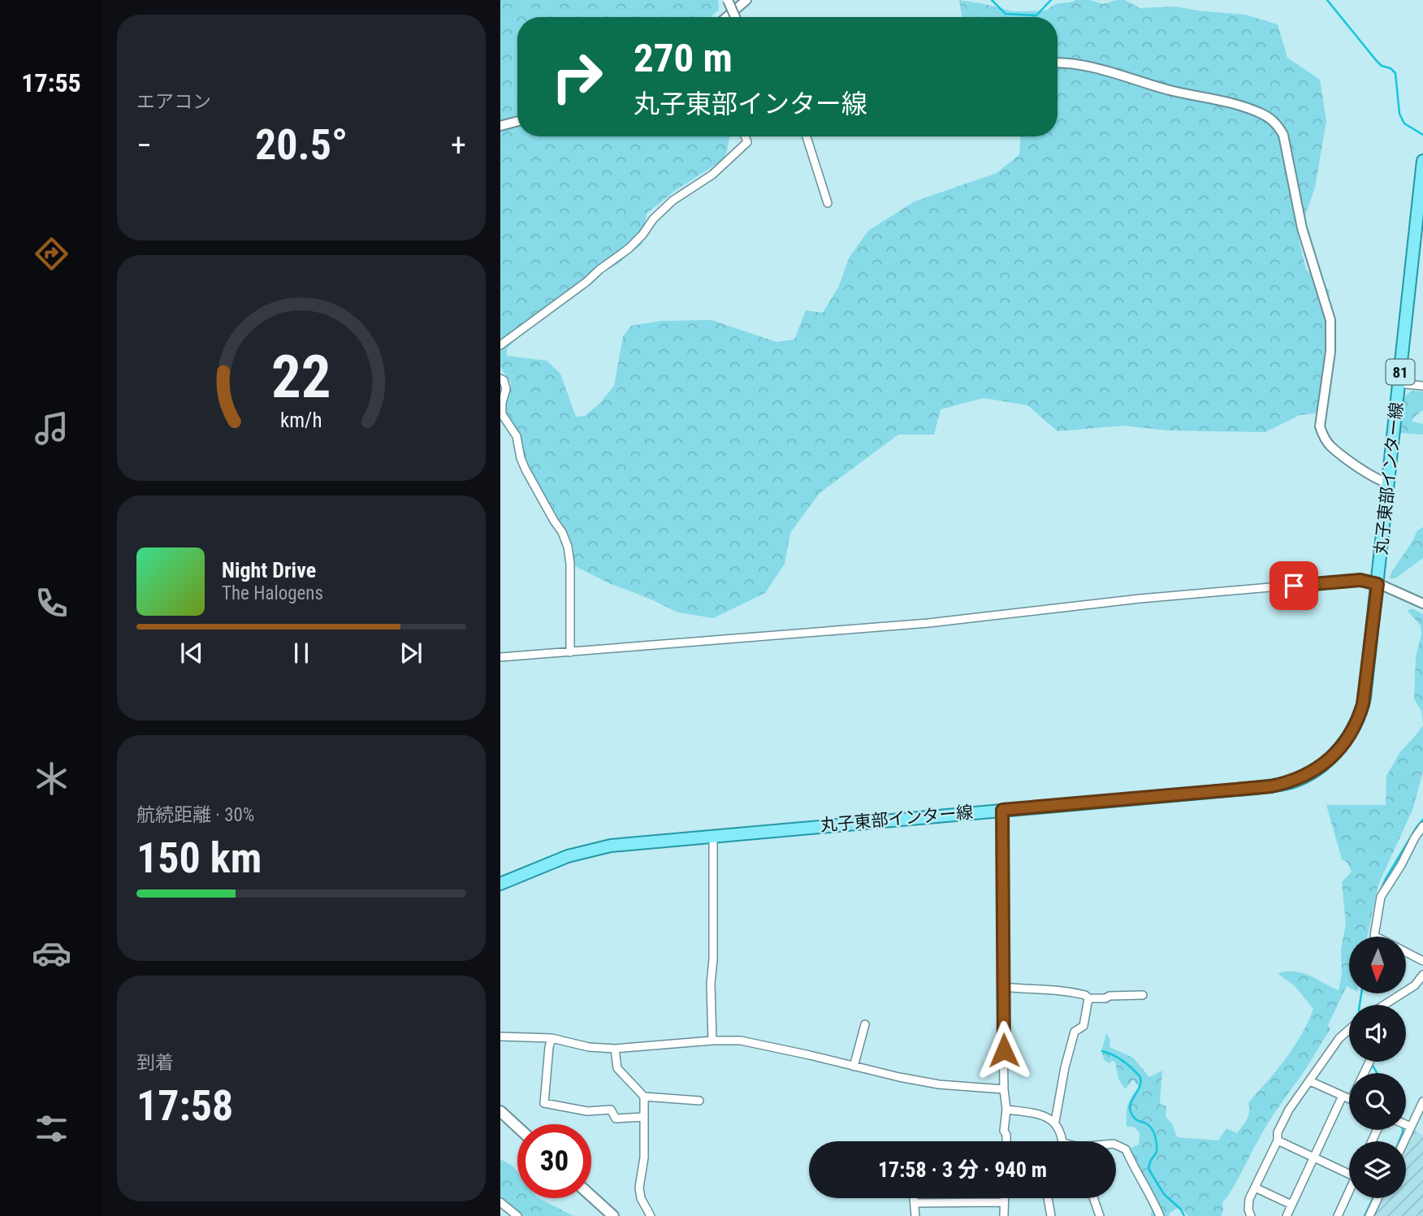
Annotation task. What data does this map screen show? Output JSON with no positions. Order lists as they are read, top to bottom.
{
  "streets": {
    "main road": ["81", "丸子東部インター線"]
  },
  "north": "bottom",
  "page": {
    "tabs": "17:55",
    "tile": [
      "エアコン",
      ["航続距離 · 30%", "150 km"],
      ["到着", "17:58"]
    ],
    "turn": ["270 m", "丸子東部インター線"],
    "heat": ["−", "20.5°", "+"],
    "song": ["Night Drive", "The Halogens"],
    "limit": "30",
    "trip": "17:58 · 3 分 · 940 m",
    "gauge": ["22", "km/h"]
  }
}
